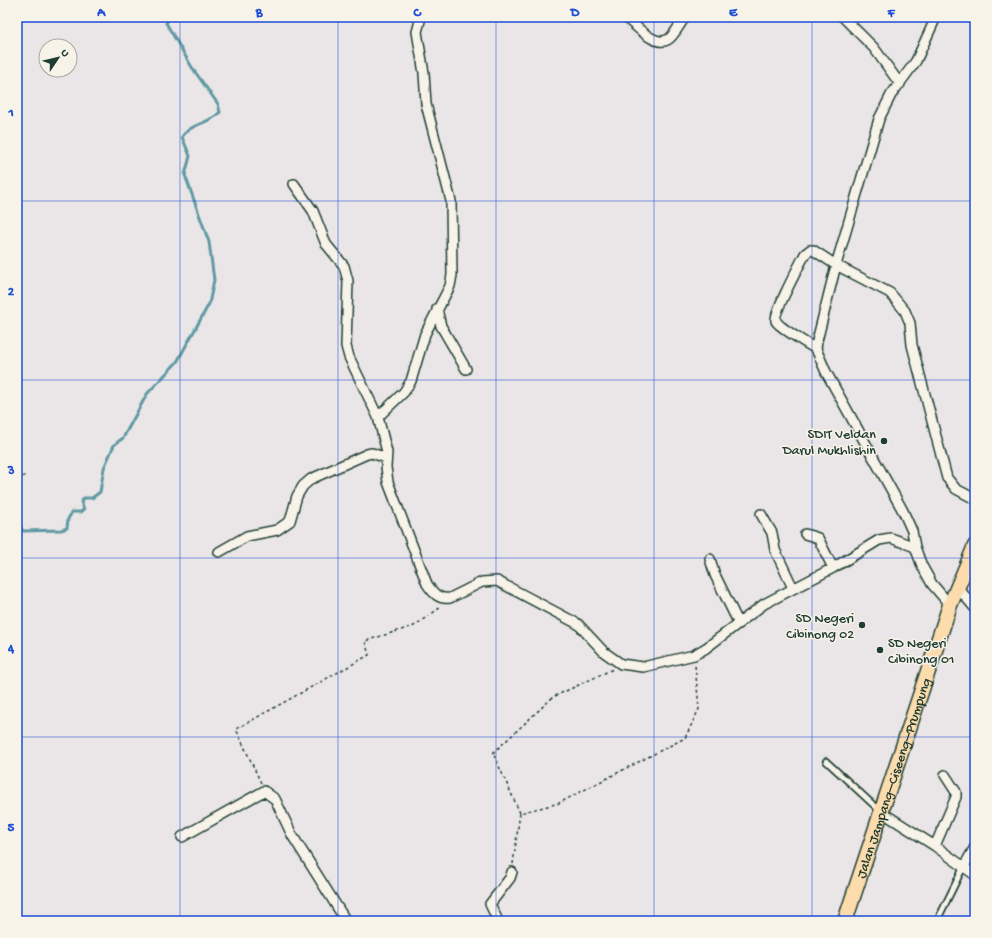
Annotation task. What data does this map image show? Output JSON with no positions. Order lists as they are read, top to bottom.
{
  "streets": {
    "main road": ["Jalan Jampang–Ciseeng–Prumpung"]
  },
  "places": ["SDIT Veldan Darul Mukhlishin", "SD Negeri Cibinong 02", "SD Negeri Cibinong 01"],
  "north": "top right",
  "grid": {
    "columns": [
      "A",
      "B",
      "C",
      "D",
      "E",
      "F"
    ],
    "rows": [
      "1",
      "2",
      "3",
      "4",
      "5"
    ]
  }
}
